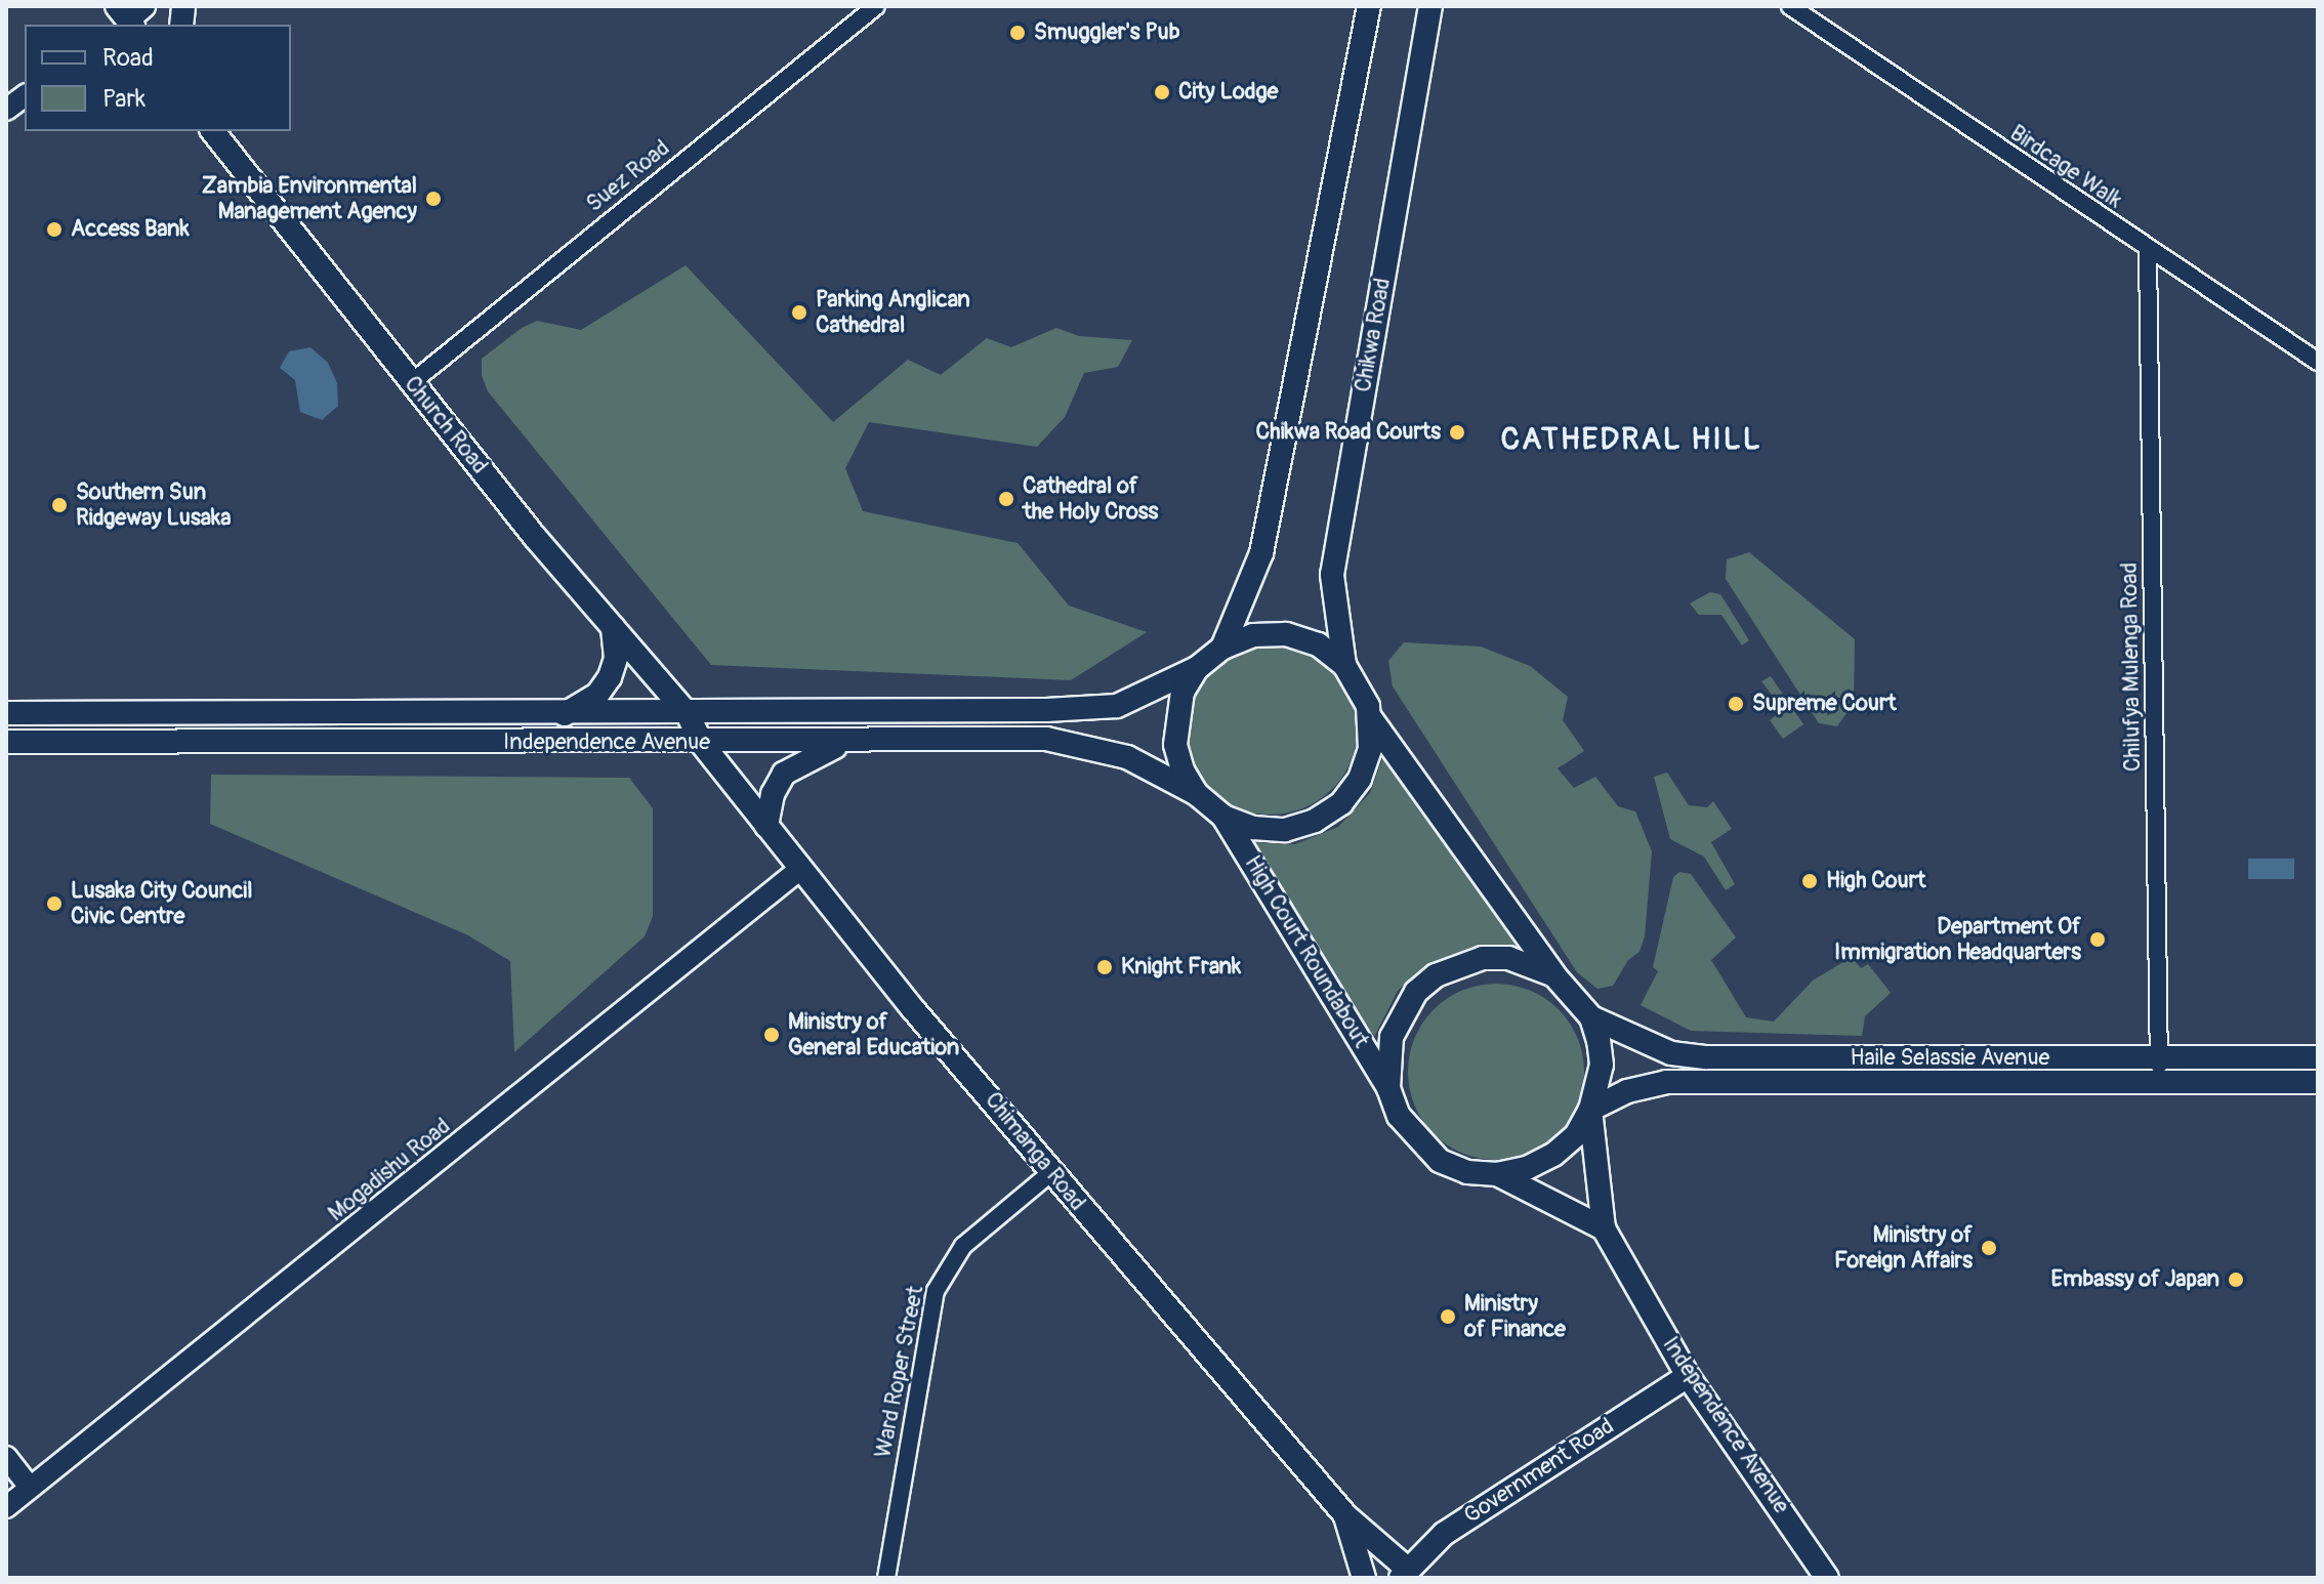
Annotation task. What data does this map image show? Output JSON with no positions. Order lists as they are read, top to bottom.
{
  "streets": {
    "main road": [
      "Chikwa Road",
      "Church Road",
      "Independence Avenue",
      "High Court Roundabout",
      "Haile Selassie Avenue",
      "Chimanga Road",
      "Government Road"
    ],
    "street": [
      "Birdcage Walk",
      "Suez Road",
      "Chilufya Mulenga Road",
      "Mogadishu Road",
      "Ward Roper Street"
    ]
  },
  "crossings": [
    ["Birdcage Walk", "Chilufya Mulenga Road"],
    ["Suez Road", "Church Road"],
    ["Chikwa Road", "Independence Avenue"],
    ["Chikwa Road", "High Court Roundabout"],
    ["Church Road", "Independence Avenue"],
    ["Church Road", "Chimanga Road"],
    ["Chilufya Mulenga Road", "Haile Selassie Avenue"],
    ["Independence Avenue", "High Court Roundabout"],
    ["Independence Avenue", "Haile Selassie Avenue"],
    ["Independence Avenue", "Chimanga Road"],
    ["Independence Avenue", "Government Road"],
    ["High Court Roundabout", "Haile Selassie Avenue"],
    ["Chimanga Road", "Mogadishu Road"],
    ["Chimanga Road", "Ward Roper Street"],
    ["Chimanga Road", "Government Road"]
  ],
  "districts": ["CATHEDRAL HILL"],
  "places": [
    "Smuggler's Pub",
    "City Lodge",
    "Zambia Environmental Management Agency",
    "Access Bank",
    "Parking Anglican Cathedral",
    "Chikwa Road Courts",
    "Cathedral of the Holy Cross",
    "Southern Sun Ridgeway Lusaka",
    "Supreme Court",
    "High Court",
    "Lusaka City Council Civic Centre",
    "Department Of Immigration Headquarters",
    "Knight Frank",
    "Ministry of General Education",
    "Ministry of Foreign Affairs",
    "Embassy of Japan",
    "Ministry of Finance"
  ],
  "legend": ["Road", "Park"]
}
